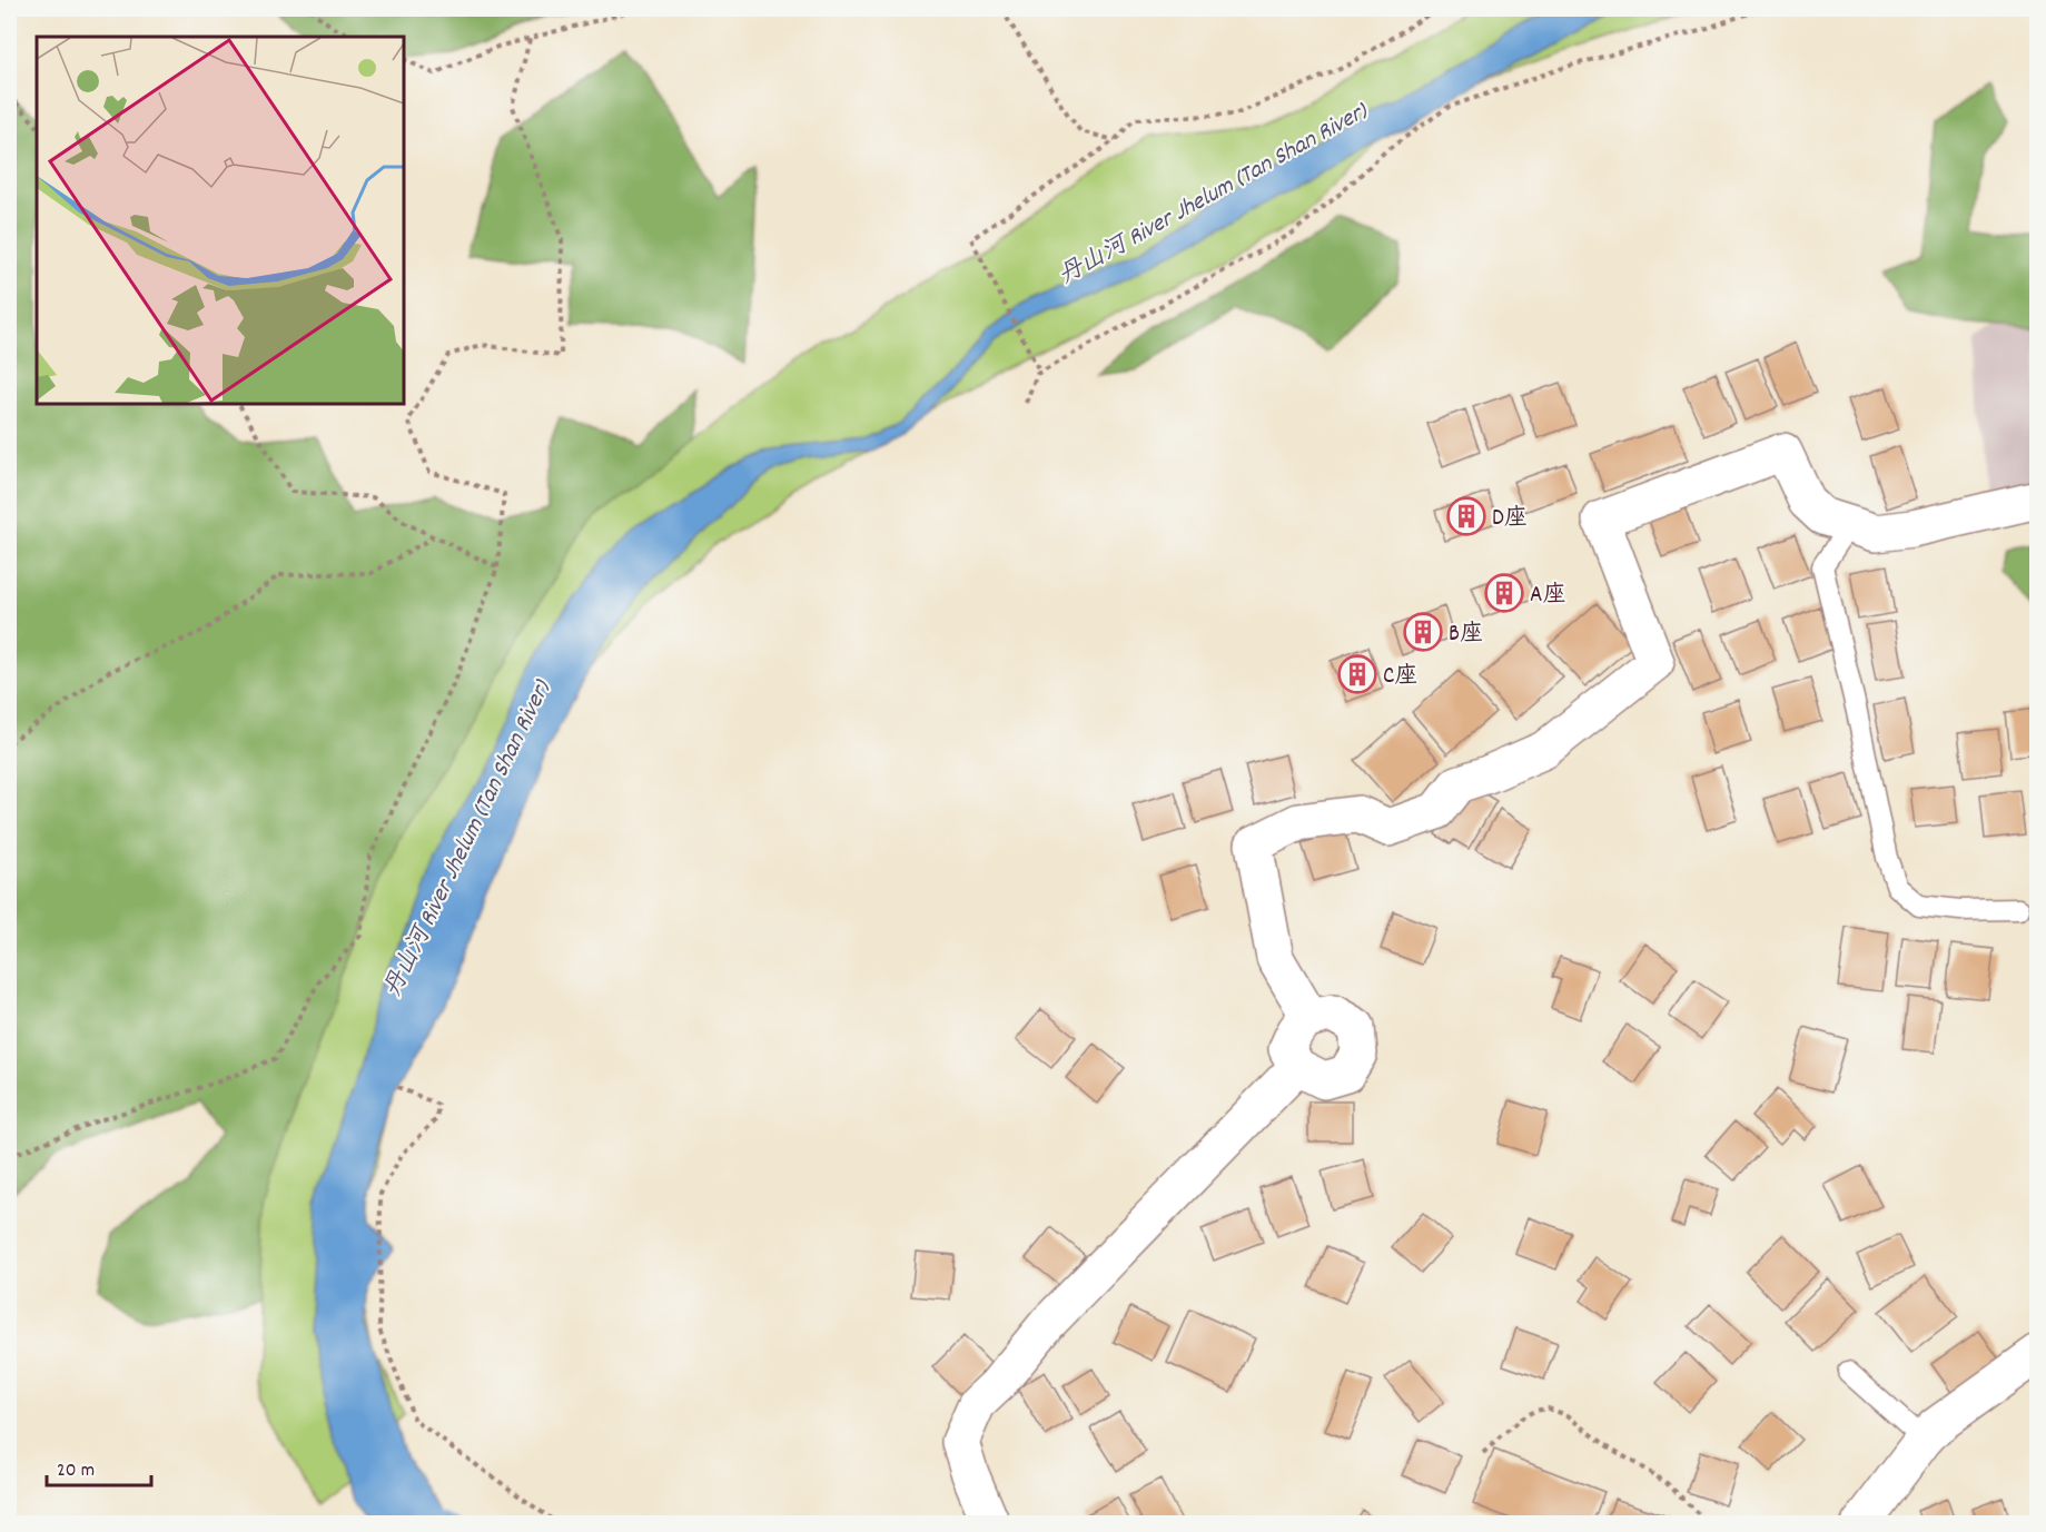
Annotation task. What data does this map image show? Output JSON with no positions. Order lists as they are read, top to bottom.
{
  "water": ["丹山河 River Jhelum (Tan Shan River)"],
  "places": {
    "building": [
      "D座",
      "A座",
      "B座",
      "C座"
    ]
  },
  "scale_bar": "20 m"
}
